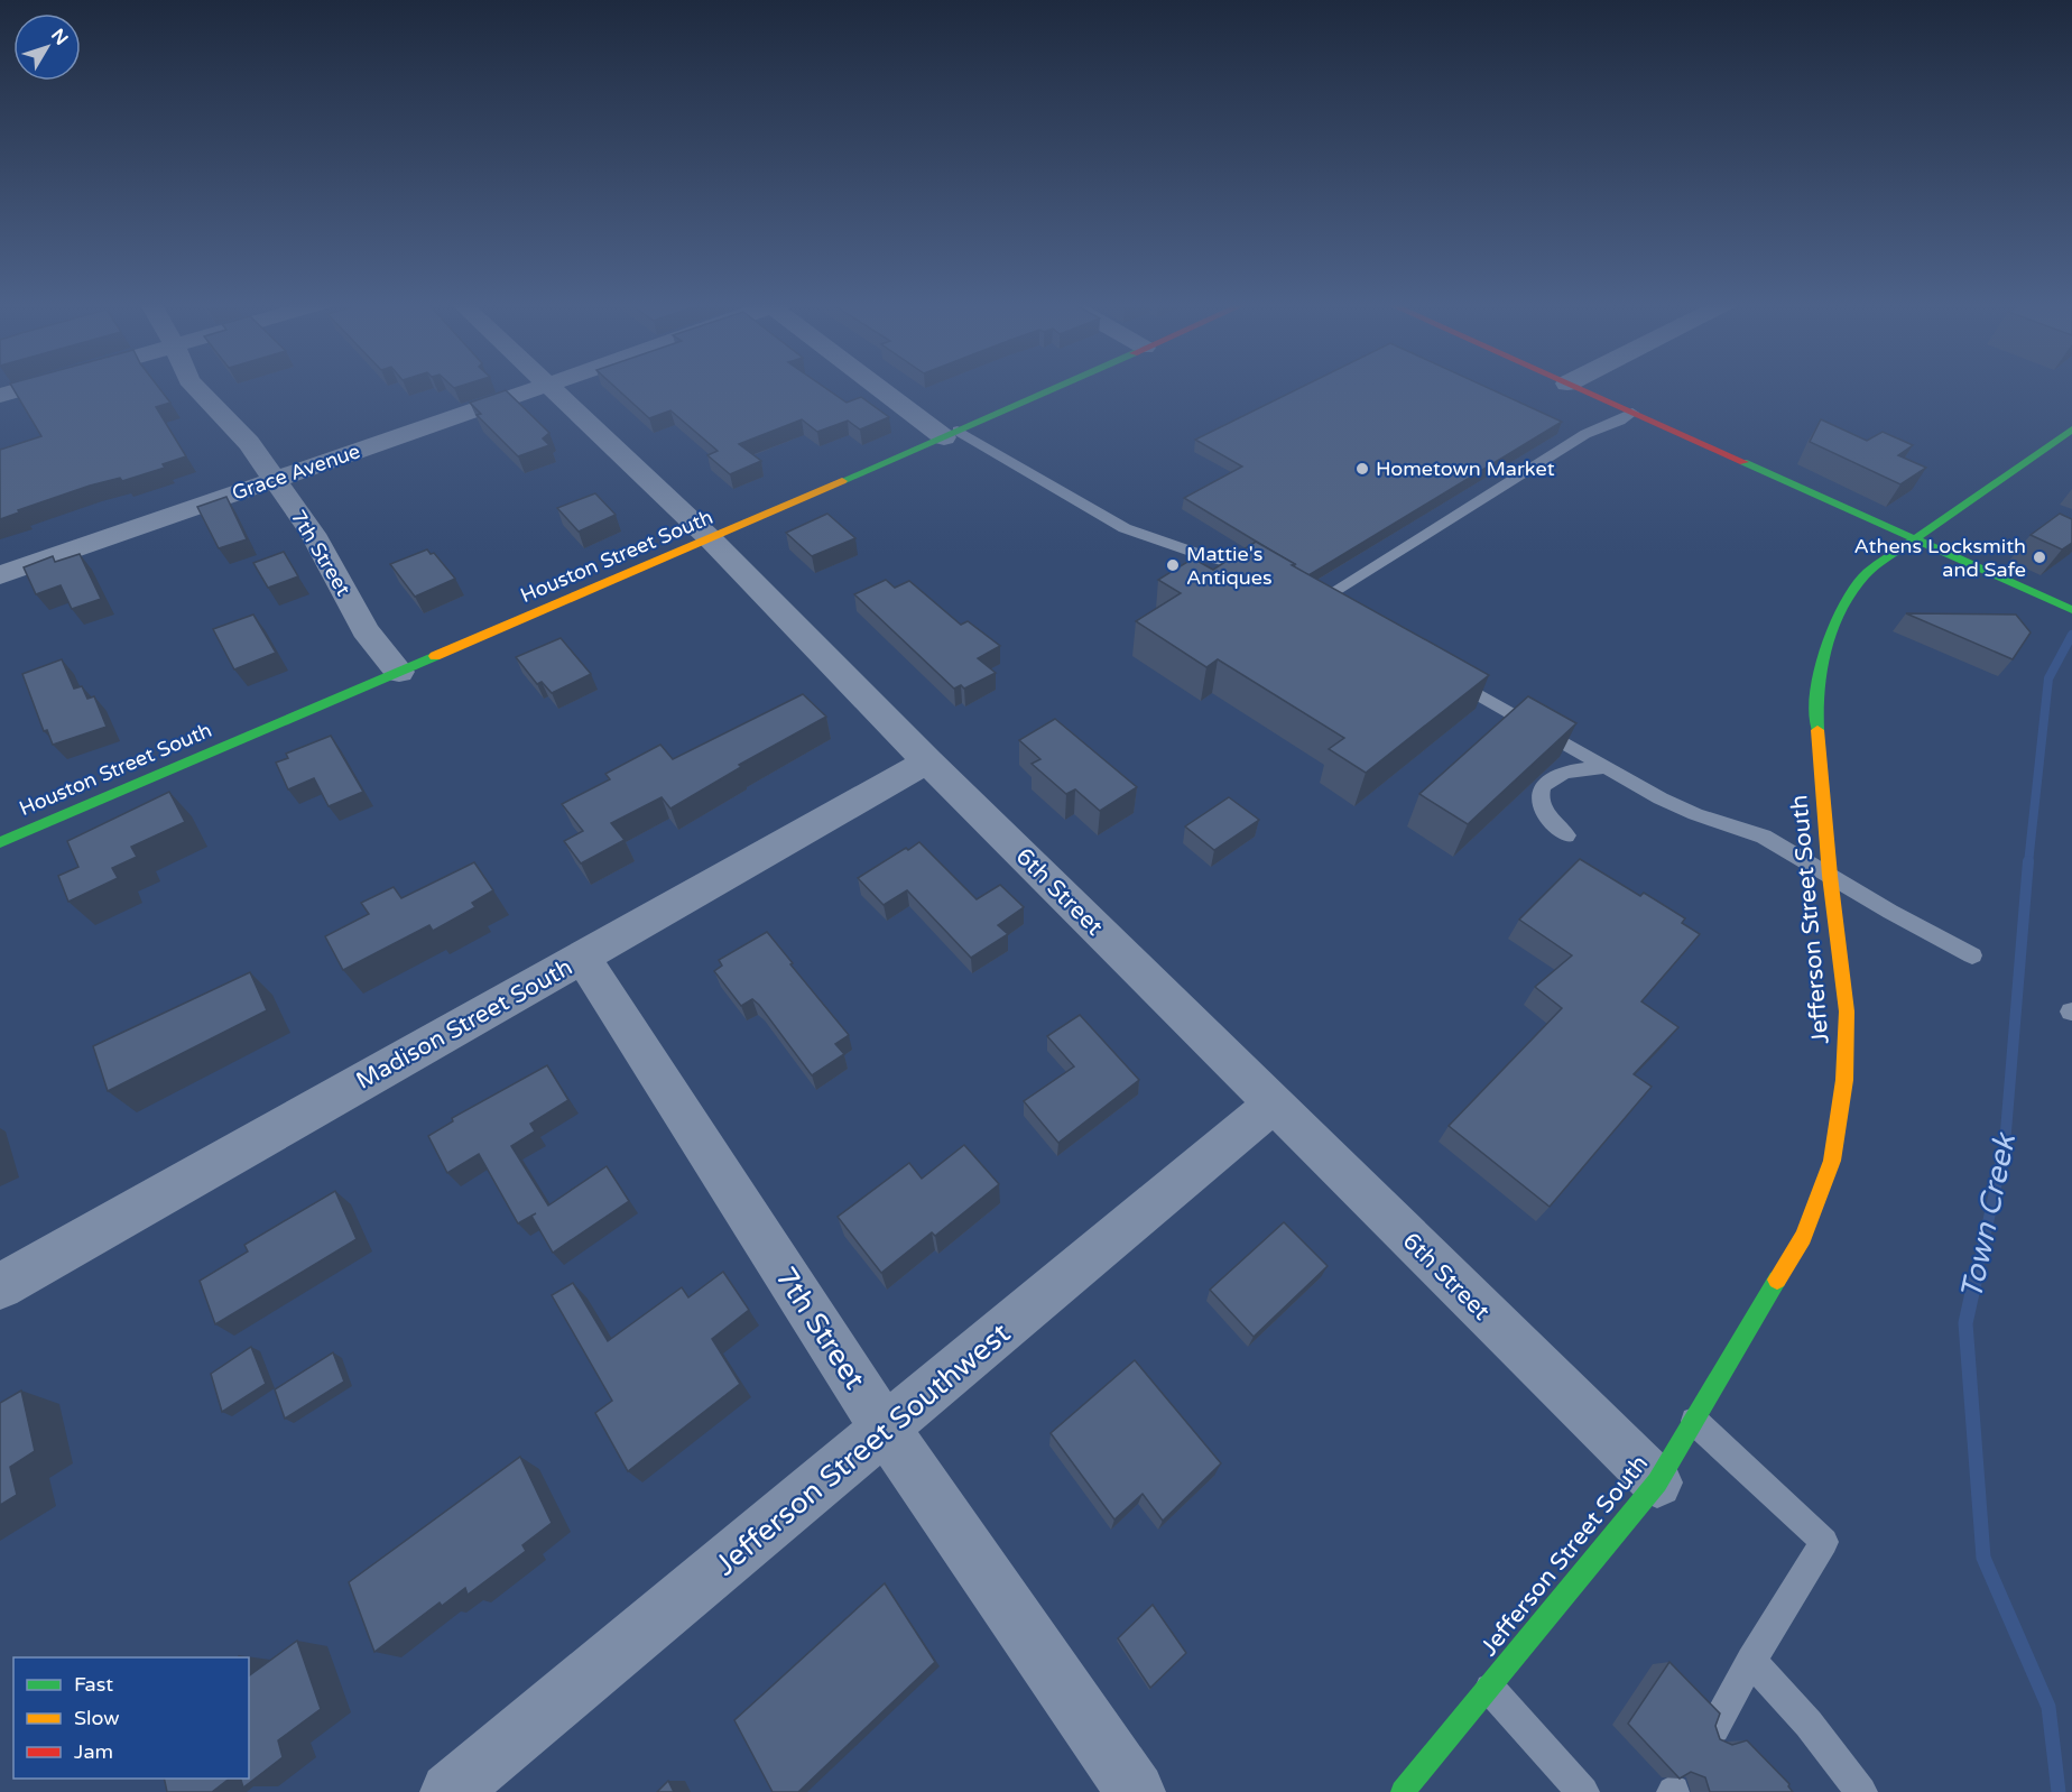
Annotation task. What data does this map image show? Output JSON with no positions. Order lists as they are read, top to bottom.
{
  "streets": {
    "street": [
      "Grace Avenue",
      "7th Street",
      "Houston Street South",
      "6th Street",
      "Jefferson Street South",
      "Madison Street South",
      "Jefferson Street Southwest"
    ]
  },
  "crossings": [
    ["Grace Avenue", "7th Street"],
    ["7th Street", "Houston Street South"],
    ["7th Street", "Madison Street South"],
    ["7th Street", "Jefferson Street Southwest"],
    ["Houston Street South", "6th Street"],
    ["6th Street", "Jefferson Street South"],
    ["6th Street", "Madison Street South"],
    ["6th Street", "Jefferson Street Southwest"]
  ],
  "water": ["Town Creek"],
  "places": ["Hometown Market", "Athens Locksmith and Safe", "Mattie's Antiques"],
  "legend": ["Fast", "Slow", "Jam"],
  "north": "top right"
}
